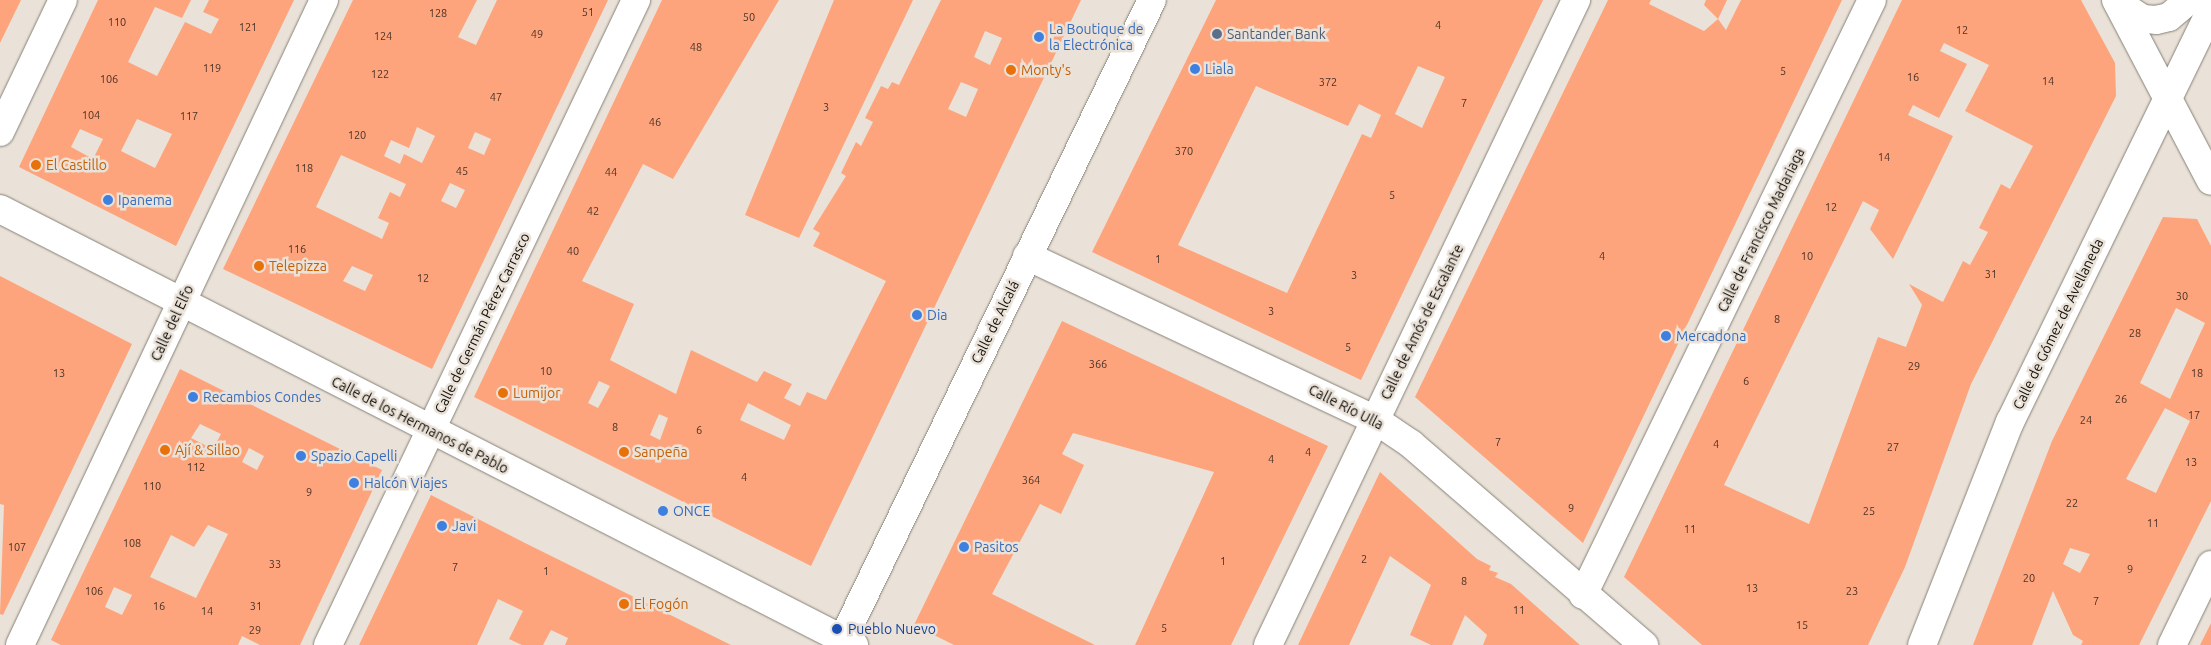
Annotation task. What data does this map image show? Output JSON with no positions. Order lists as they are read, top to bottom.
{
  "streets": {
    "street": [
      "Calle de Francisco Madariaga",
      "Calle de Alcalá",
      "Calle de Amós de Escalante",
      "Calle del Elfo",
      "Calle de Germán Pérez Carrasco",
      "Calle de Gómez de Avellaneda",
      "Calle Río Ulla",
      "Calle de los Hermanos de Pablo"
    ]
  },
  "crossings": [
    ["Calle de Francisco Madariaga", "Calle Río Ulla"],
    ["Calle de Alcalá", "Calle Río Ulla"],
    ["Calle de Alcalá", "Calle de los Hermanos de Pablo"],
    ["Calle de Amós de Escalante", "Calle Río Ulla"],
    ["Calle del Elfo", "Calle de los Hermanos de Pablo"],
    ["Calle de Germán Pérez Carrasco", "Calle de los Hermanos de Pablo"]
  ],
  "places": [
    "Santander Bank",
    "La Boutique de la Electrónica",
    "Liala",
    "Monty's",
    "El Castillo",
    "Ipanema",
    "Telepizza",
    "Dia",
    "Mercadona",
    "Lumijor",
    "Recambios Condes",
    "Ají & Sillao",
    "Sanpeña",
    "Spazio Capelli",
    "Halcón Viajes",
    "ONCE",
    "Javi",
    "Pasitos",
    "El Fogón",
    "Pueblo Nuevo"
  ],
  "house_numbers": [
    "51",
    "128",
    "50",
    "110",
    "4",
    "121",
    "12",
    "49",
    "124",
    "48",
    "119",
    "5",
    "122",
    "16",
    "106",
    "14",
    "372",
    "47",
    "7",
    "3",
    "104",
    "117",
    "46",
    "120",
    "370",
    "14",
    "118",
    "45",
    "44",
    "5",
    "12",
    "42",
    "116",
    "40",
    "4",
    "10",
    "1",
    "31",
    "3",
    "12",
    "30",
    "3",
    "8",
    "28",
    "5",
    "366",
    "29",
    "10",
    "13",
    "18",
    "6",
    "26",
    "17",
    "24",
    "8",
    "6",
    "7",
    "4",
    "27",
    "4",
    "4",
    "13",
    "112",
    "4",
    "364",
    "110",
    "9",
    "22",
    "9",
    "25",
    "11",
    "11",
    "108",
    "107",
    "2",
    "1",
    "33",
    "7",
    "9",
    "1",
    "20",
    "8",
    "13",
    "106",
    "23",
    "7",
    "16",
    "31",
    "11",
    "14",
    "15",
    "5",
    "29"
  ]
}
